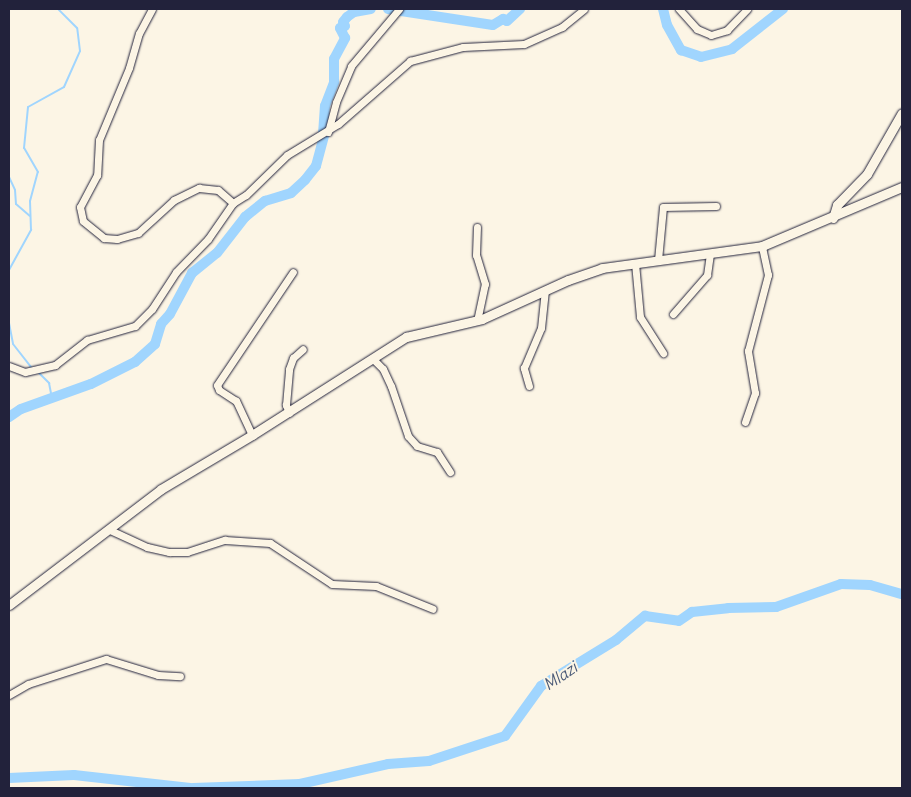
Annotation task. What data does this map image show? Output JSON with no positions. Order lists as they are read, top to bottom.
{
  "water": ["Mlazi"]
}
